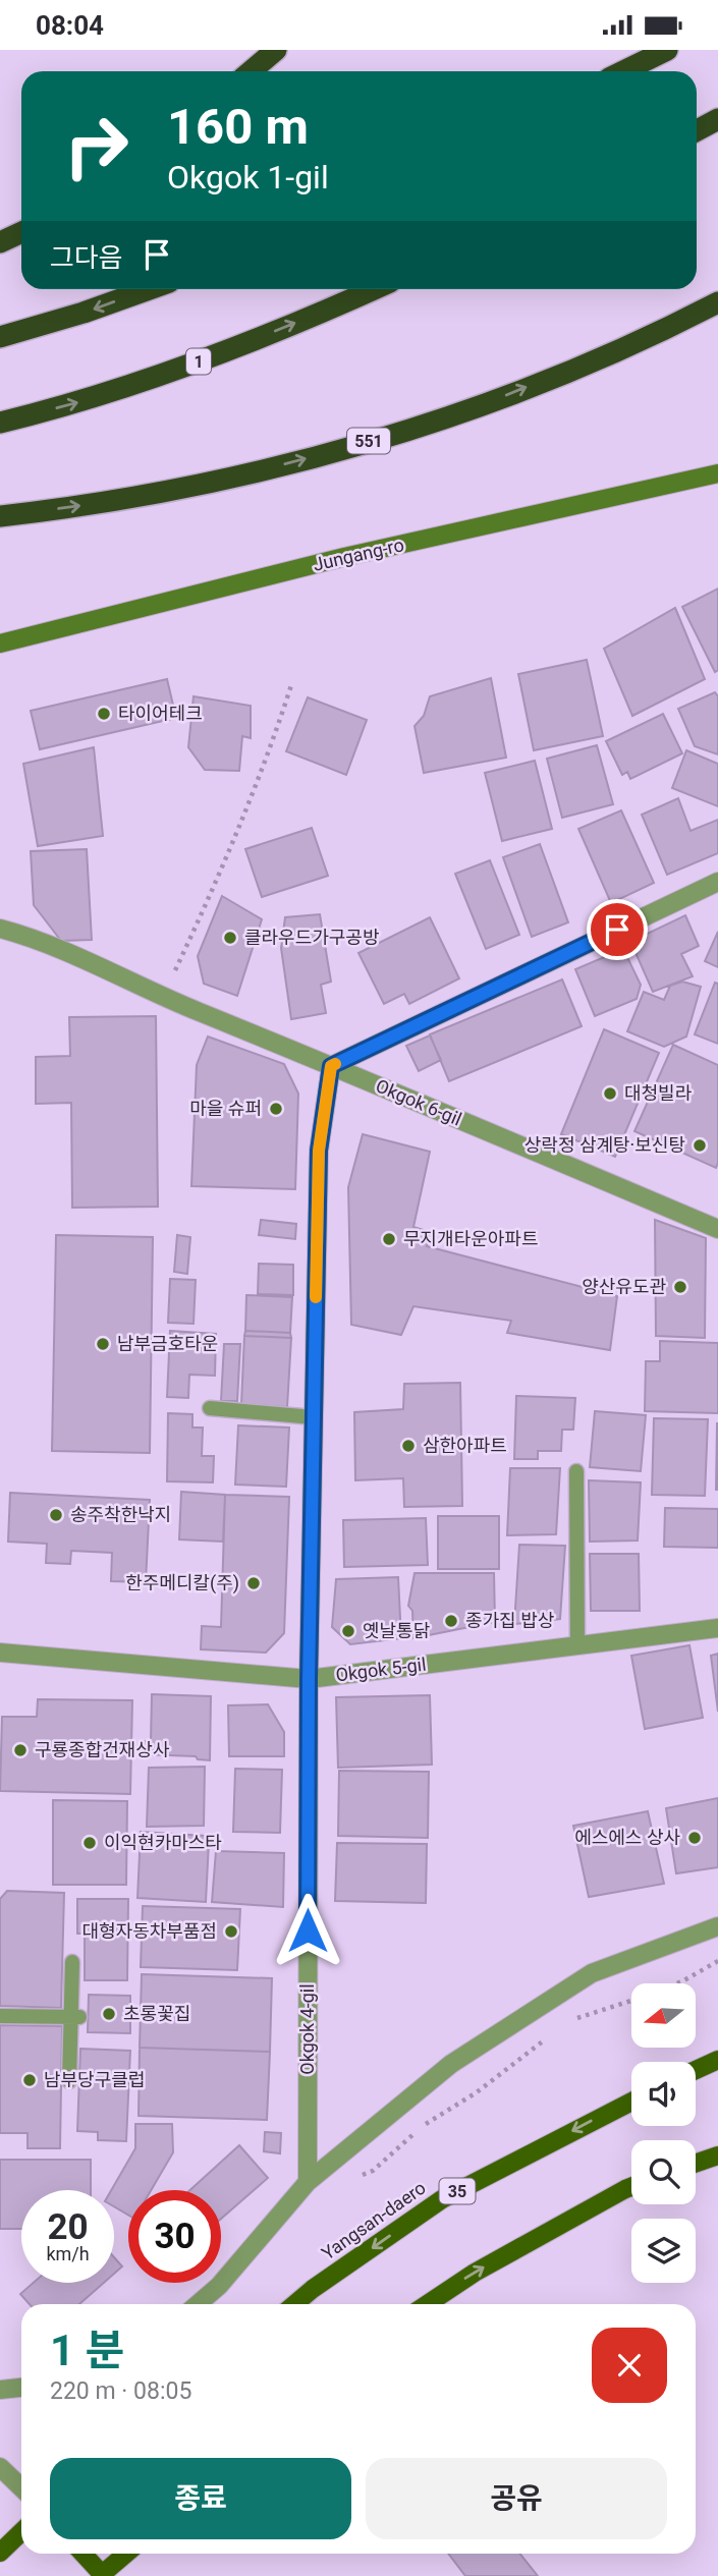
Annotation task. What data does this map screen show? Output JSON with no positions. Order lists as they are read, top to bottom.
{
  "streets": {
    "highway": ["1", "551"],
    "main road": ["Jungang-ro", "35", "Yangsan-daero"],
    "street": ["Okgok 6-gil", "Okgok 5-gil", "Okgok 4-gil"]
  },
  "crossings": [
    ["Okgok 6-gil", "Okgok 4-gil"],
    ["Okgok 5-gil", "Okgok 4-gil"]
  ],
  "places": [
    "타이어테크",
    "클라우드가구공방",
    "대청빌라",
    "마을 슈퍼",
    "상락정 삼계탕·보신탕",
    "무지개타운아파트",
    "양산유도관",
    "남부금호타운",
    "삼한아파트",
    "송주착한낙지",
    "한주메디칼(주)",
    "종가집 밥상",
    "옛날통닭",
    "구룡종합건재상사",
    "에스에스 상사",
    "이익현카마스타",
    "대형자동차부품점",
    "초롱꽃집",
    "남부당구클럽"
  ],
  "north": "left",
  "page": {
    "status": "08:04",
    "turn": ["160 m", "Okgok 1-gil"],
    "then": "그다음",
    "speed": "20 km/h",
    "limit": "30",
    "heading": ["1 분", "220 m · 08:05"],
    "buttons": ["종료", "공유"]
  }
}
